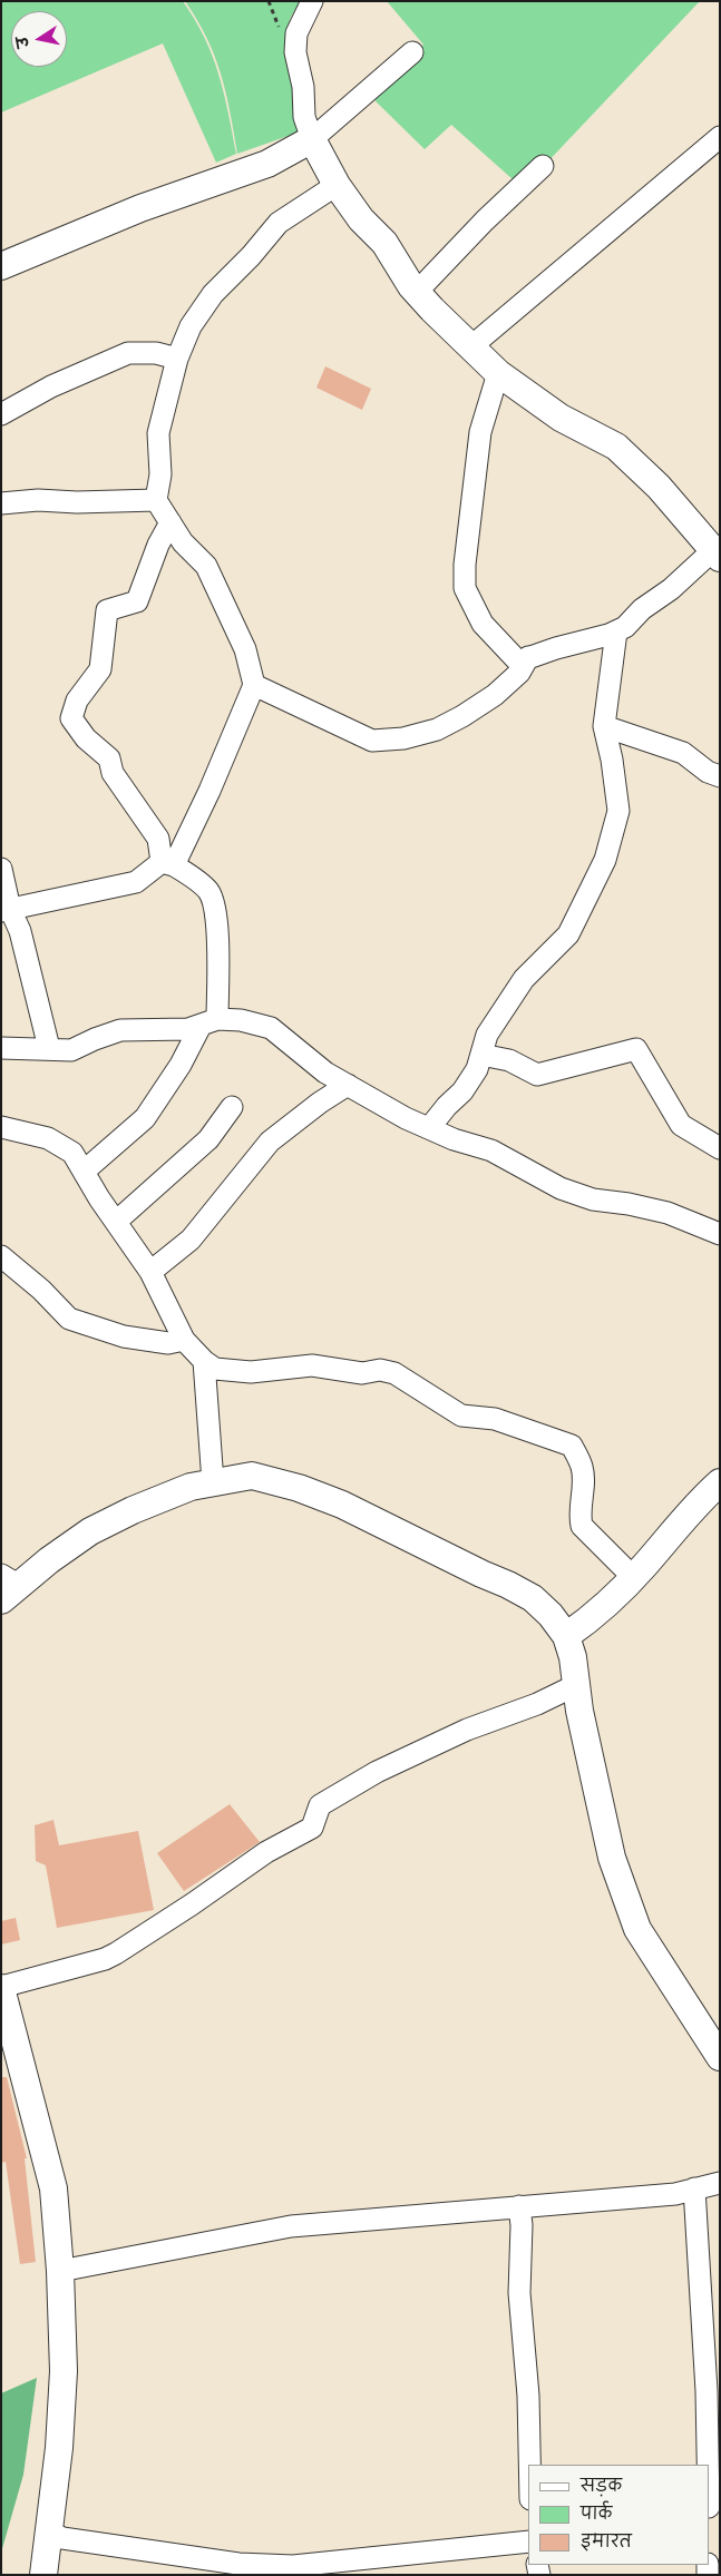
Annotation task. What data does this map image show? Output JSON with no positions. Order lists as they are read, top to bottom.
{
  "legend": ["सड़क", "पार्क", "इमारत"],
  "north": "left"
}
